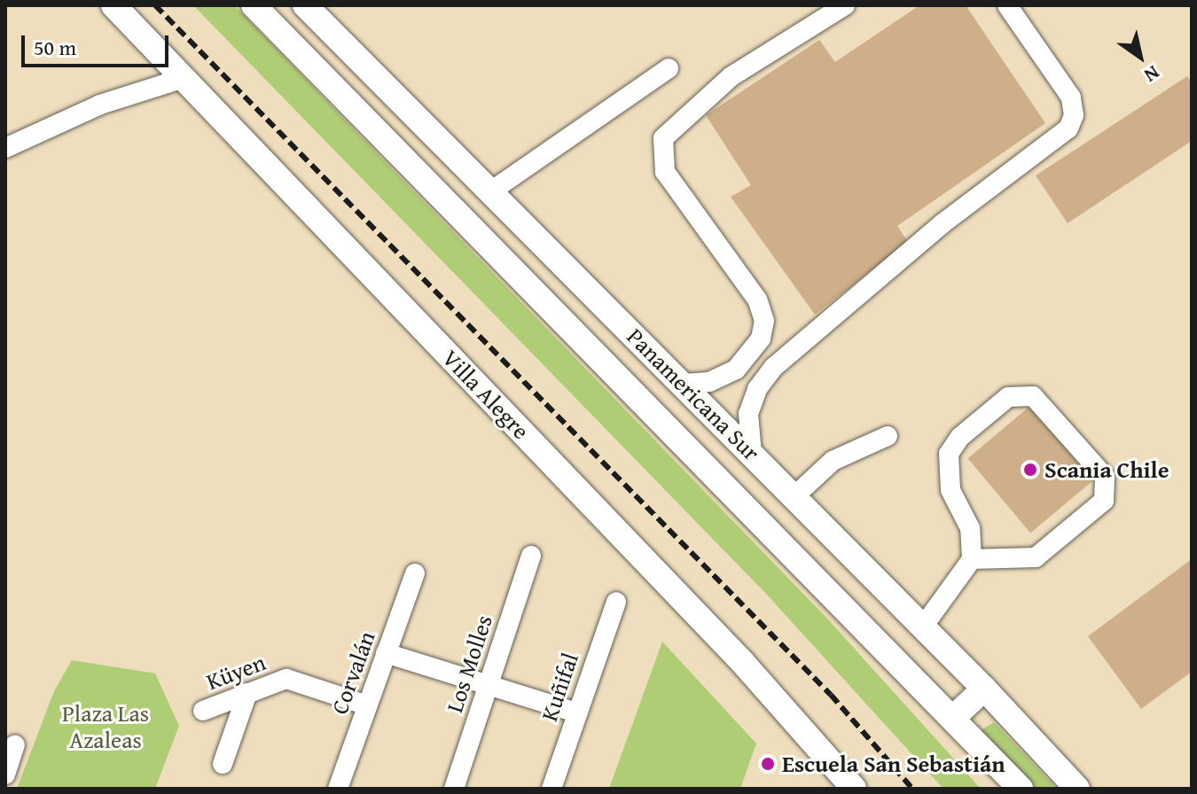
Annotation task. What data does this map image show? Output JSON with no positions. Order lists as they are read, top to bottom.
{
  "streets": {
    "main road": ["Villa Alegre", "Panamericana Sur"],
    "street": [
      "Los Molles",
      "Küyen",
      "Corvalán",
      "Kuñifal"
    ]
  },
  "crossings": [
    ["Küyen", "Corvalán"]
  ],
  "parks": ["Plaza Las Azaleas"],
  "places": ["Scania Chile", "Escuela San Sebastián"],
  "scale_bar": "50 m",
  "north": "bottom right"
}
